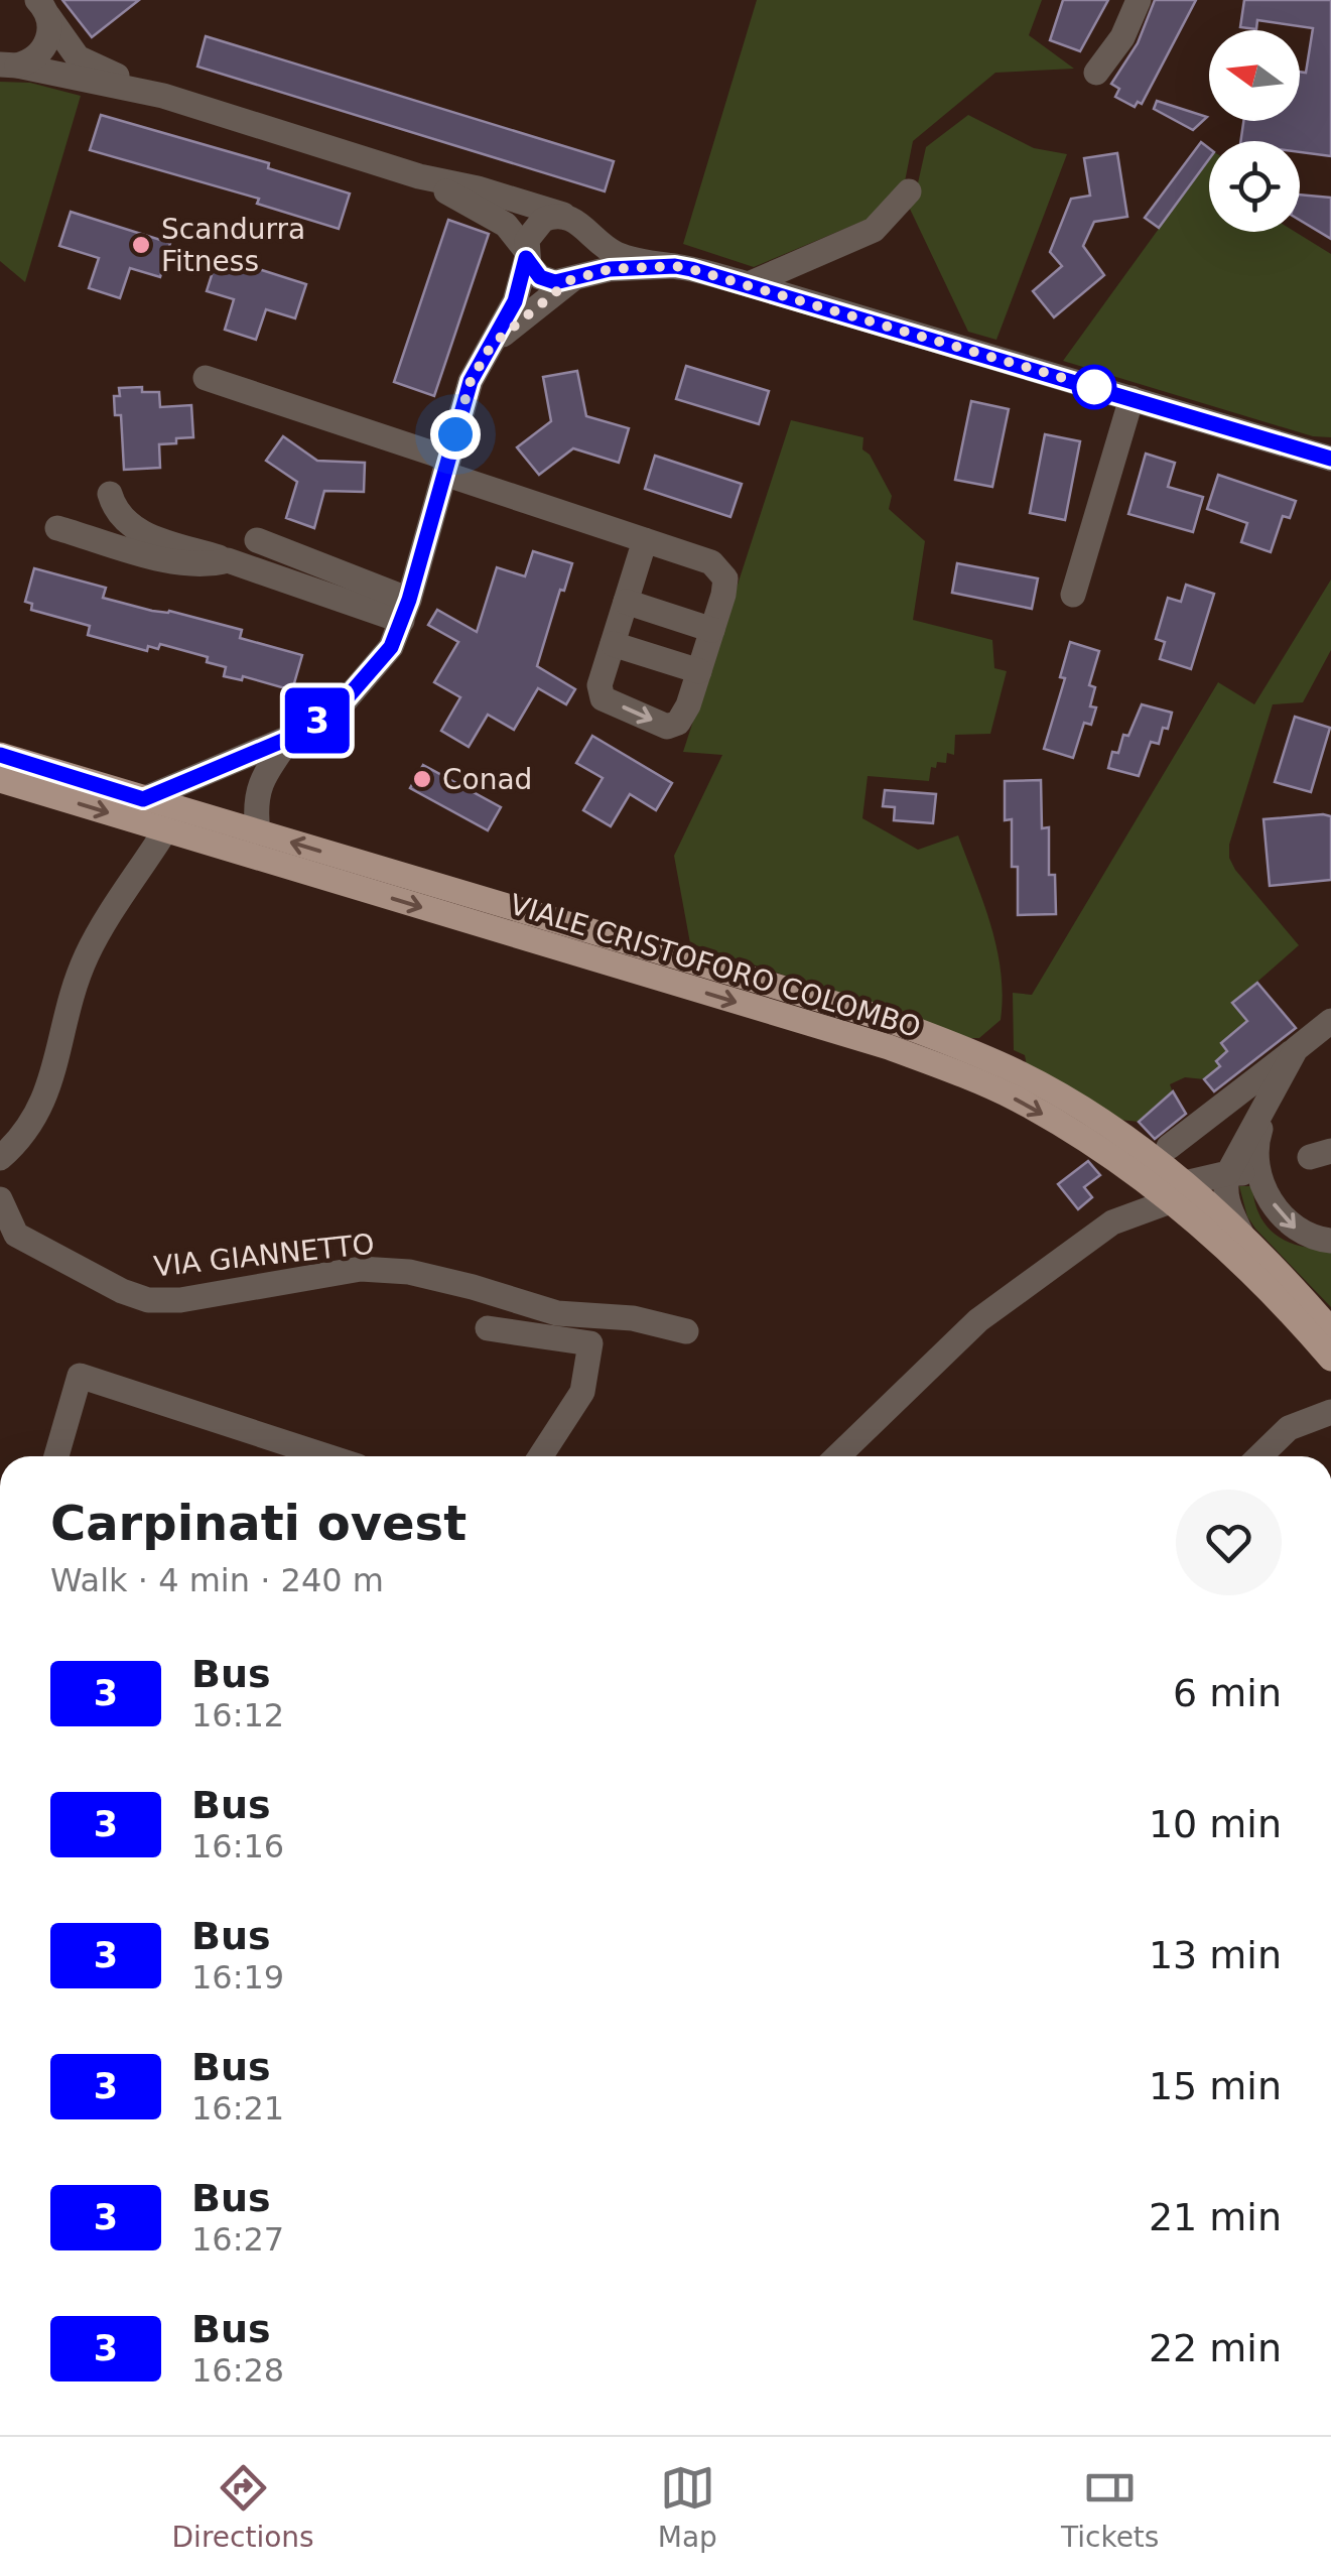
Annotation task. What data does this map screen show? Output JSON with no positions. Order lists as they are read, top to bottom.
{
  "streets": {
    "main road": ["VIALE CRISTOFORO COLOMBO"],
    "street": ["VIA GIANNETTO"]
  },
  "places": ["Scandurra Fitness", "Conad"],
  "lines": ["bus line 3"],
  "north": "left",
  "page": {
    "on_map": "3",
    "heading": ["Carpinati ovest", "Walk · 4 min · 240 m"],
    "list": [
      {
        "mark": "3",
        "name": "Bus",
        "note": "16:12",
        "value": "6 min"
      },
      {
        "mark": "3",
        "name": "Bus",
        "note": "16:16",
        "value": "10 min"
      },
      {
        "mark": "3",
        "name": "Bus",
        "note": "16:19",
        "value": "13 min"
      },
      {
        "mark": "3",
        "name": "Bus",
        "note": "16:21",
        "value": "15 min"
      },
      {
        "mark": "3",
        "name": "Bus",
        "note": "16:27",
        "value": "21 min"
      },
      {
        "mark": "3",
        "name": "Bus",
        "note": "16:28",
        "value": "22 min"
      }
    ],
    "tabs": ["Directions", "Map", "Tickets"]
  }
}
